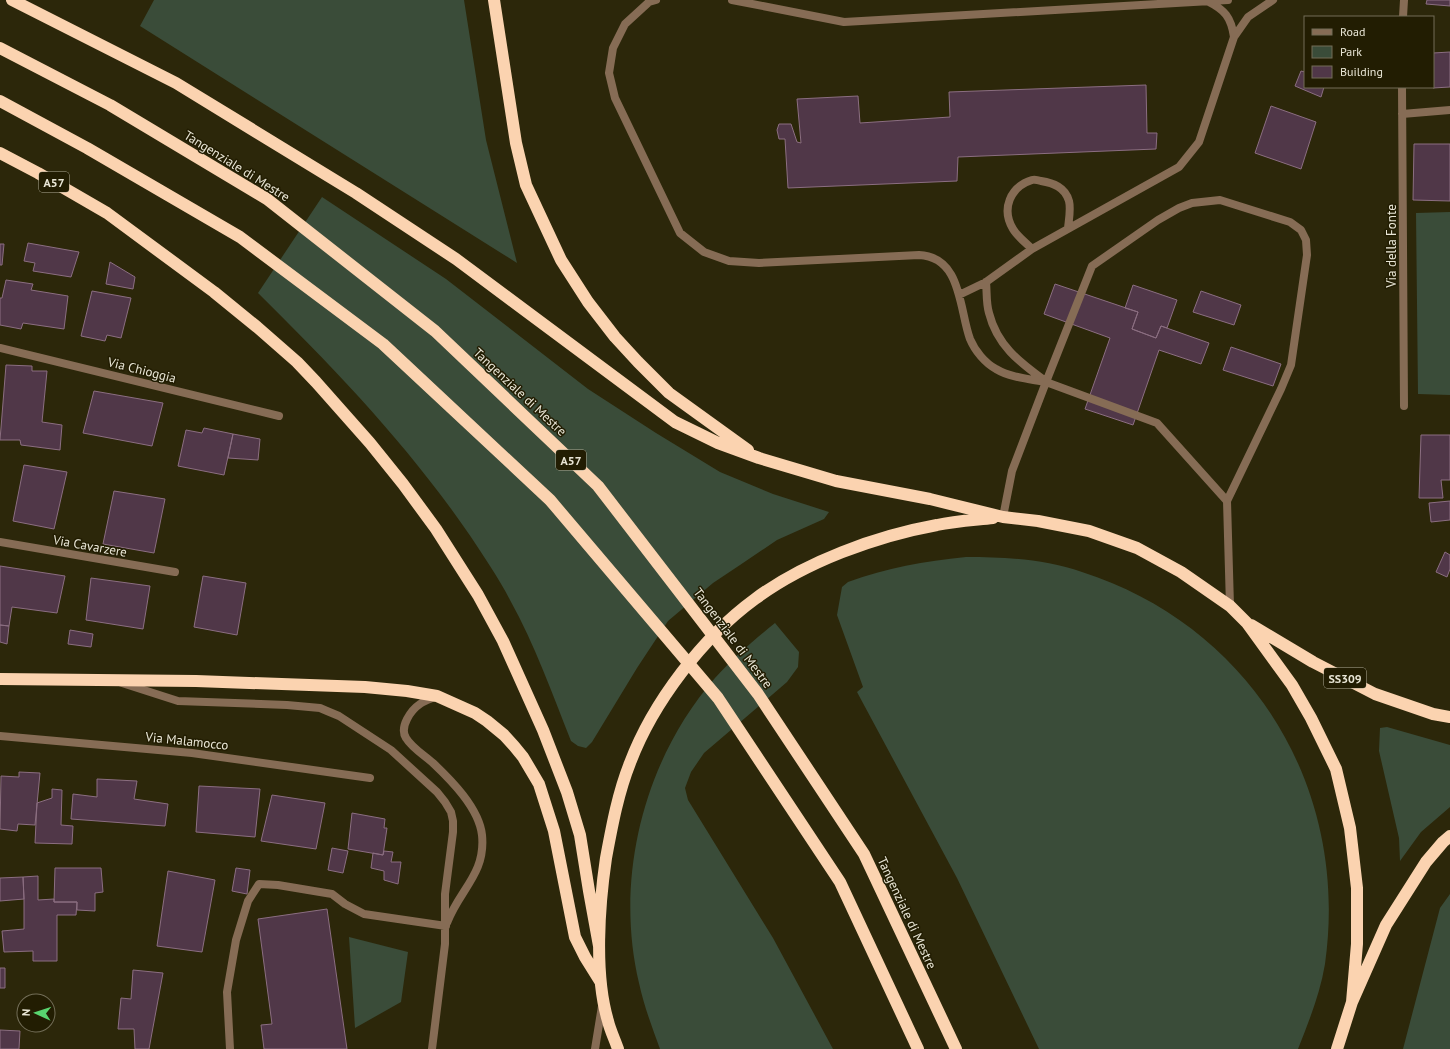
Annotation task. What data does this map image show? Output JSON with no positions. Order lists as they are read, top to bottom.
{
  "streets": {
    "highway": ["Tangenziale di Mestre", "A57", "SS309"],
    "street": [
      "Via della Fonte",
      "Via Chioggia",
      "Via Cavarzere",
      "Via Malamocco"
    ]
  },
  "legend": ["Road", "Park", "Building"],
  "north": "left"
}
